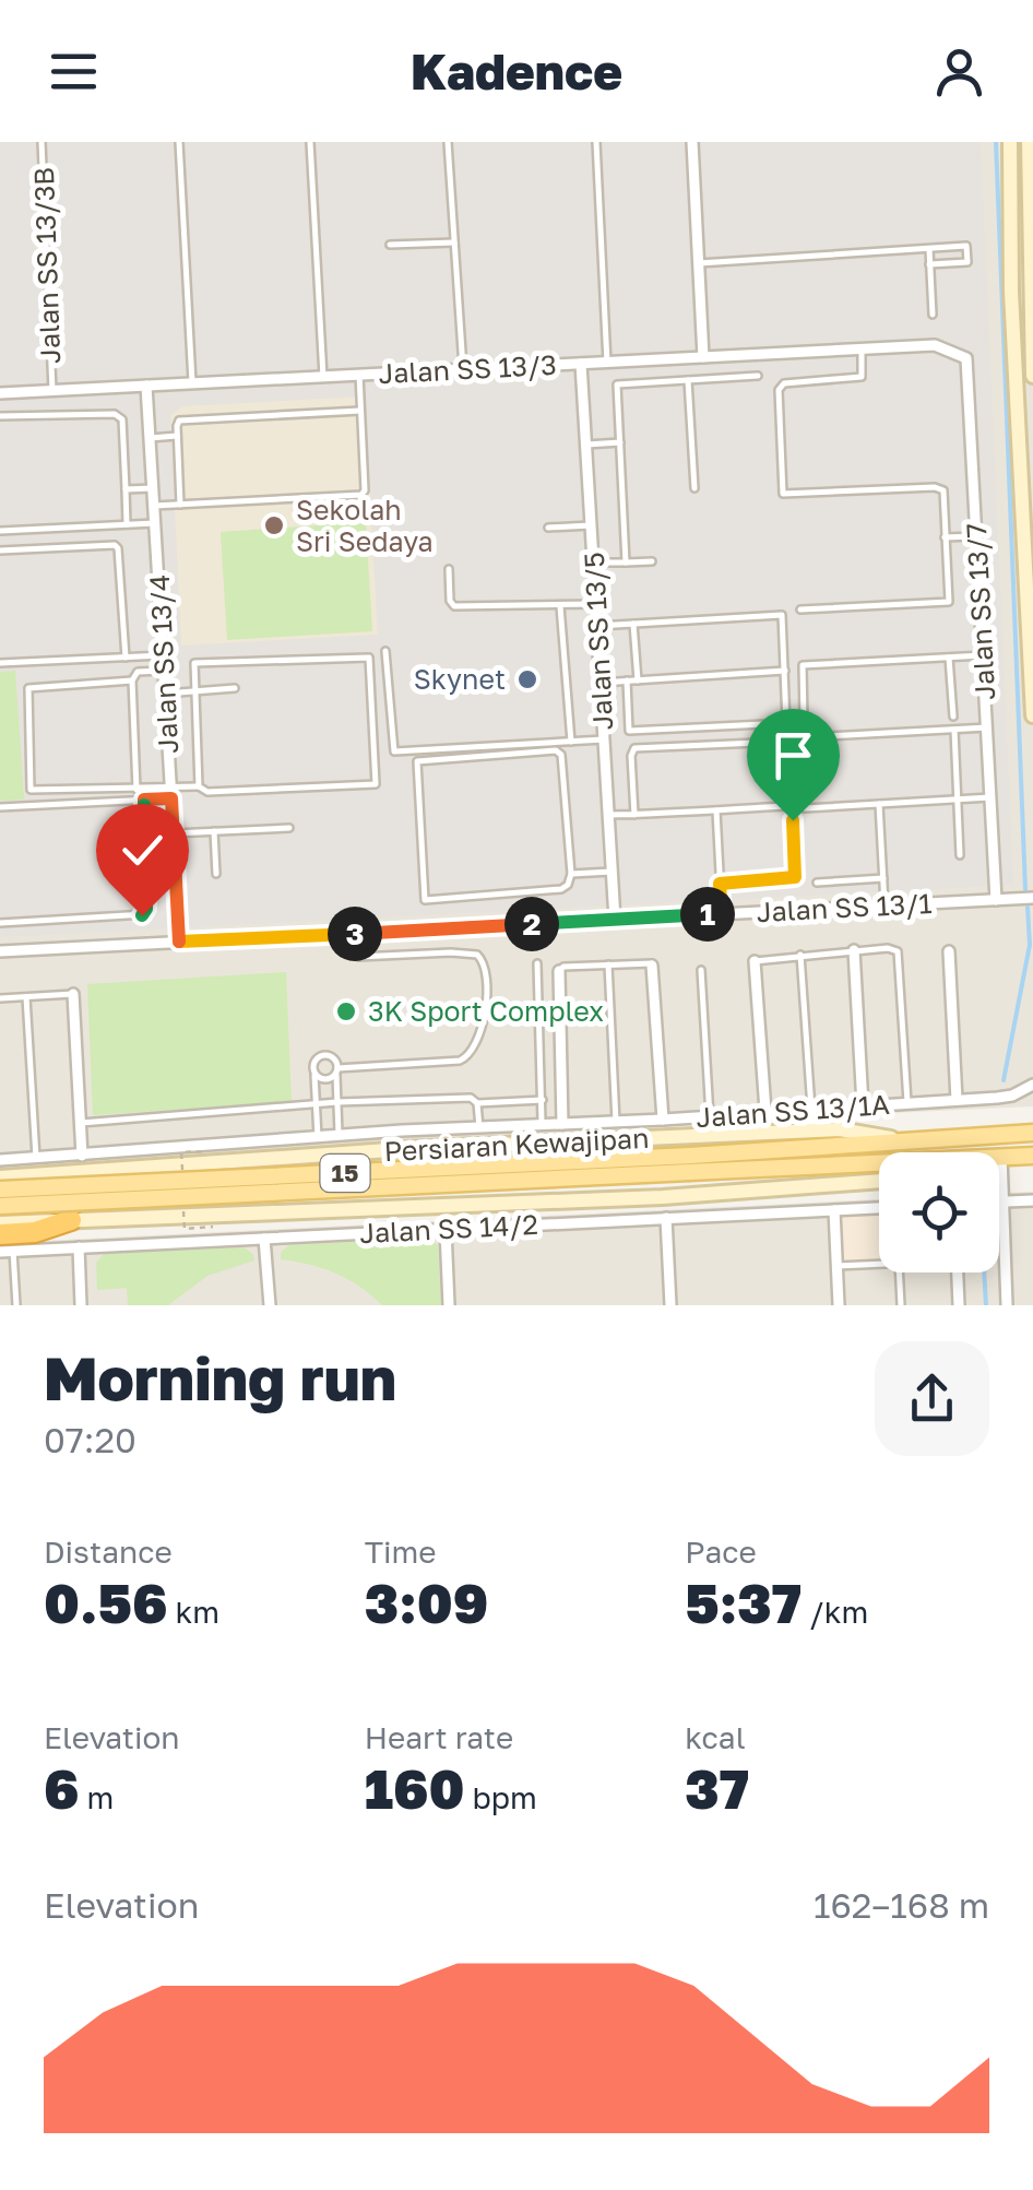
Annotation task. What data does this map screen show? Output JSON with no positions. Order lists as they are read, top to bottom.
{
  "streets": {
    "main road": ["Persiaran Kewajipan", "15"],
    "street": [
      "Jalan SS 13/3",
      "Jalan SS 13/7",
      "Jalan SS 13/5",
      "Jalan SS 13/4",
      "Jalan SS 13/1",
      "Jalan SS 13/1A",
      "Jalan SS 14/2"
    ],
    "lane": ["Jalan SS 13/3B"]
  },
  "crossings": [
    ["Jalan SS 13/3B", "Jalan SS 13/3"],
    ["Jalan SS 13/3", "Jalan SS 13/7"],
    ["Jalan SS 13/3", "Jalan SS 13/5"],
    ["Jalan SS 13/3", "Jalan SS 13/4"],
    ["Jalan SS 13/7", "Jalan SS 13/1"],
    ["Jalan SS 13/5", "Jalan SS 13/1"],
    ["Jalan SS 13/4", "Jalan SS 13/1"]
  ],
  "places": ["Sekolah Sri Sedaya", "Skynet", "3K Sport Complex"],
  "page": {
    "header": "Kadence",
    "pins": ["1", "2", "3"],
    "heading": ["Morning run", "07:20"],
    "stats": [
      ["Distance", "0.56 km"],
      ["Time", "3:09"],
      ["Pace", "5:37 /km"],
      ["Elevation", "6 m"],
      ["Heart rate", "160 bpm"],
      ["kcal", "37"]
    ],
    "chart": ["Elevation", "162–168 m"]
  }
}
